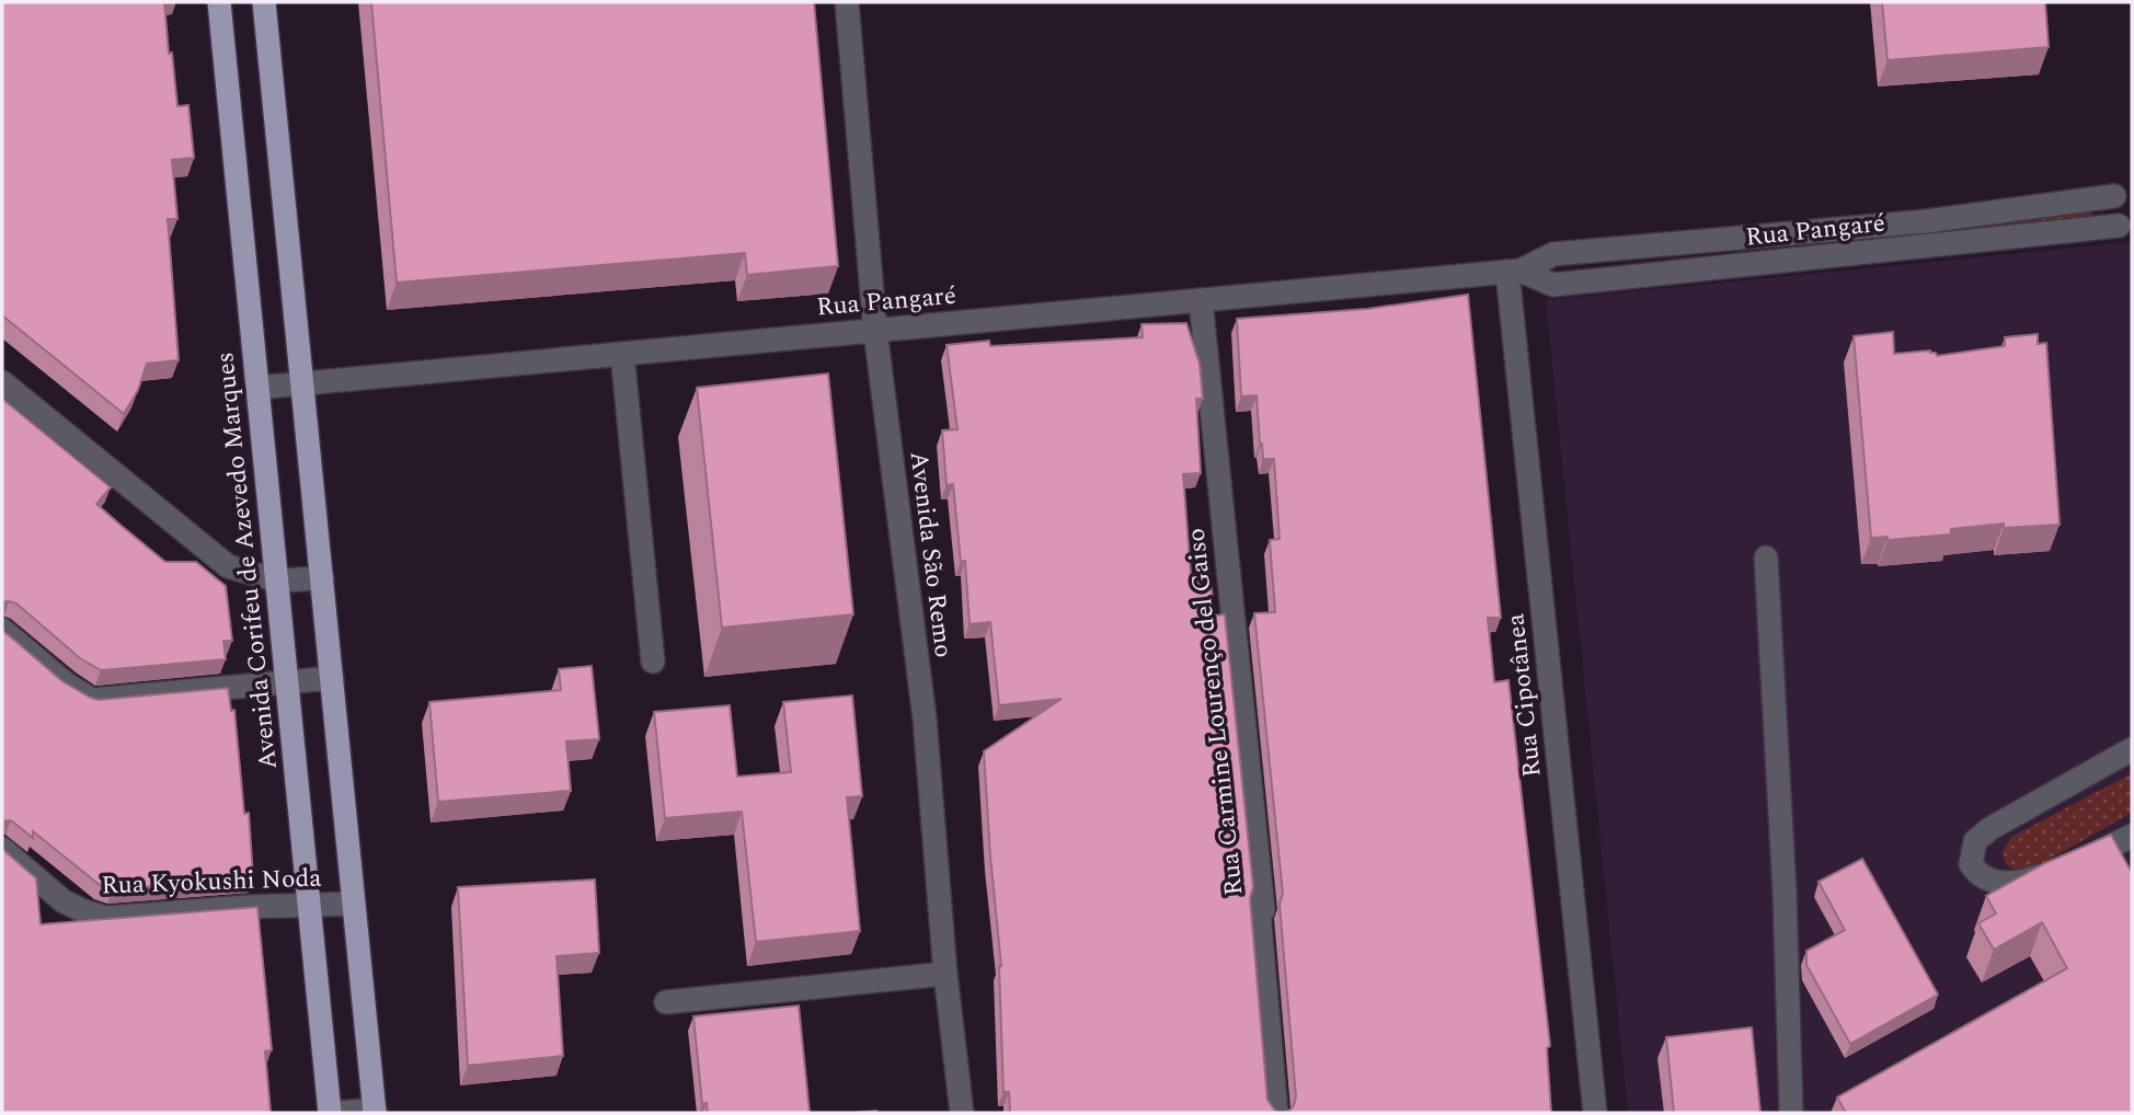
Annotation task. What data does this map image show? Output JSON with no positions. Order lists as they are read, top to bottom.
{
  "streets": {
    "main road": ["Avenida Corifeu de Azevedo Marques"],
    "street": [
      "Rua Pangaré",
      "Avenida São Remo",
      "Rua Cipotânea",
      "Rua Carmine Lourenço del Gaiso",
      "Rua Kyokushi Noda"
    ]
  },
  "crossings": [
    ["Rua Pangaré", "Avenida São Remo"],
    ["Rua Pangaré", "Avenida Corifeu de Azevedo Marques"],
    ["Rua Pangaré", "Rua Cipotânea"],
    ["Rua Pangaré", "Rua Carmine Lourenço del Gaiso"],
    ["Avenida Corifeu de Azevedo Marques", "Rua Kyokushi Noda"]
  ]
}
